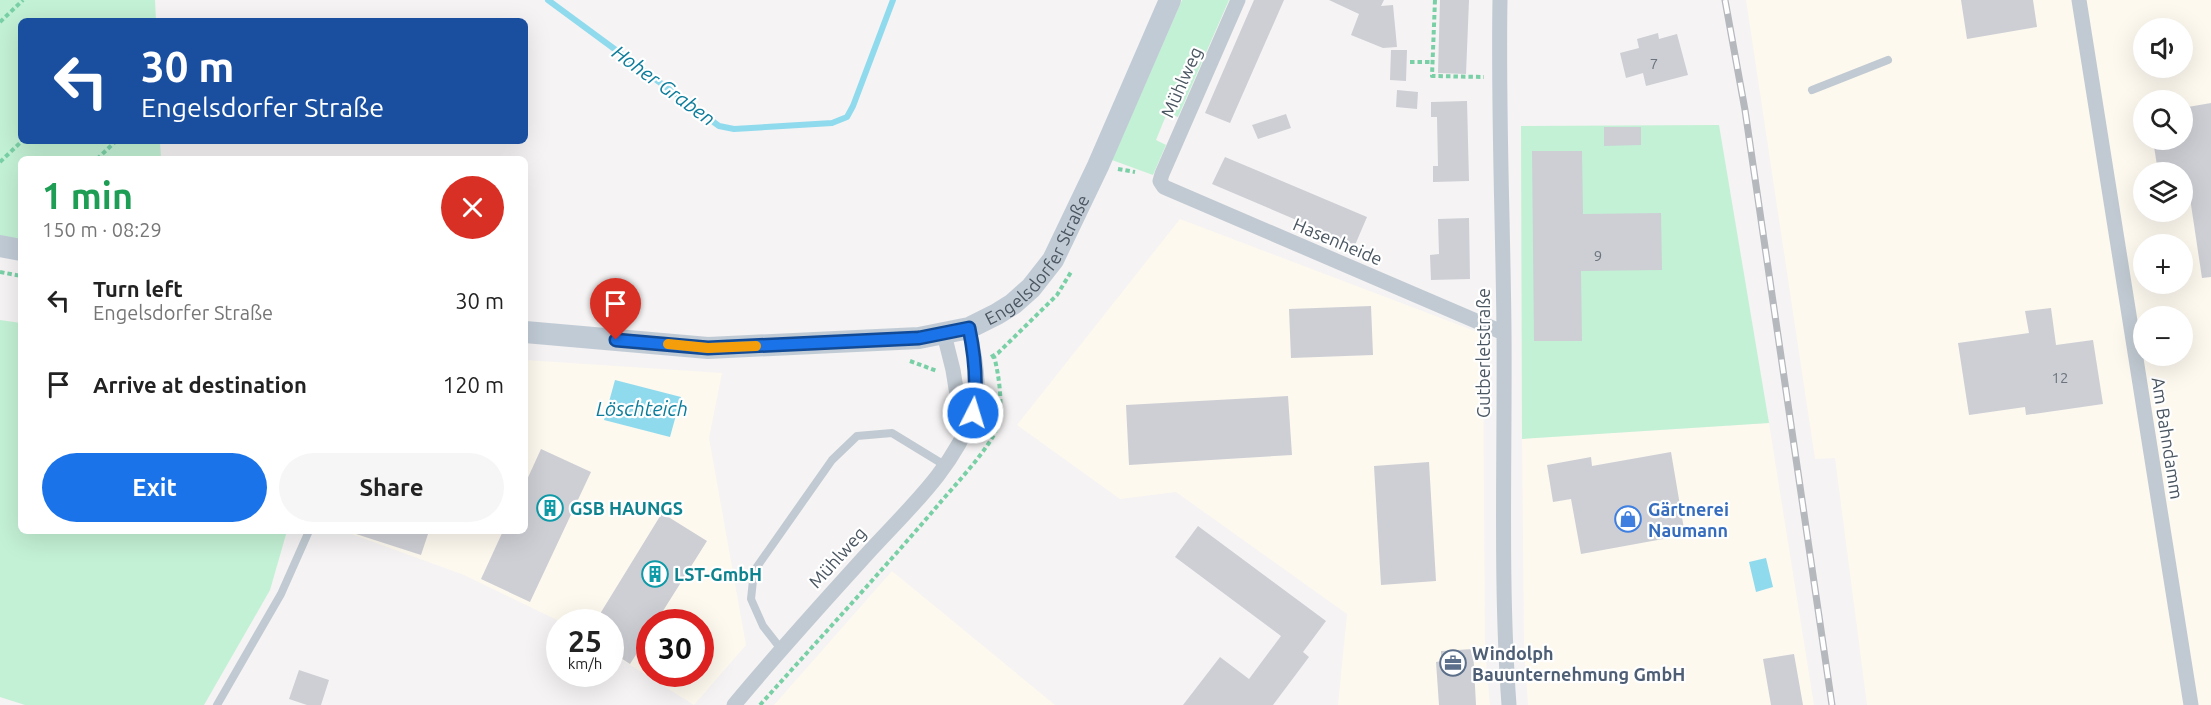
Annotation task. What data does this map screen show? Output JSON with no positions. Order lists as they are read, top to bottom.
{
  "streets": {
    "main road": ["Engelsdorfer Straße"],
    "street": [
      "Mühlweg",
      "Hasenheide",
      "Gutberletstraße",
      "Am Bahndamm"
    ]
  },
  "crossings": [
    ["Mühlweg", "Hasenheide"],
    ["Mühlweg", "Engelsdorfer Straße"],
    ["Hasenheide", "Gutberletstraße"]
  ],
  "water": ["Hoher Graben", "Löschteich"],
  "places": {
    "building": ["GSB HAUNGS", "LST-GmbH"],
    "shop": ["Gärtnerei Naumann"],
    "office": ["Windolph Bauunternehmung GmbH"]
  },
  "house_numbers": ["7", "9", "12"],
  "page": {
    "map_buttons": ["+", "−"],
    "turn": ["30 m", "Engelsdorfer Straße"],
    "heading": ["1 min", "150 m · 08:29"],
    "list": [
      {
        "name": "Turn left",
        "note": "Engelsdorfer Straße",
        "value": "30 m"
      },
      {
        "name": "Arrive at destination",
        "value": "120 m"
      }
    ],
    "buttons": ["Exit", "Share"],
    "speed": "25 km/h",
    "limit": "30"
  }
}
